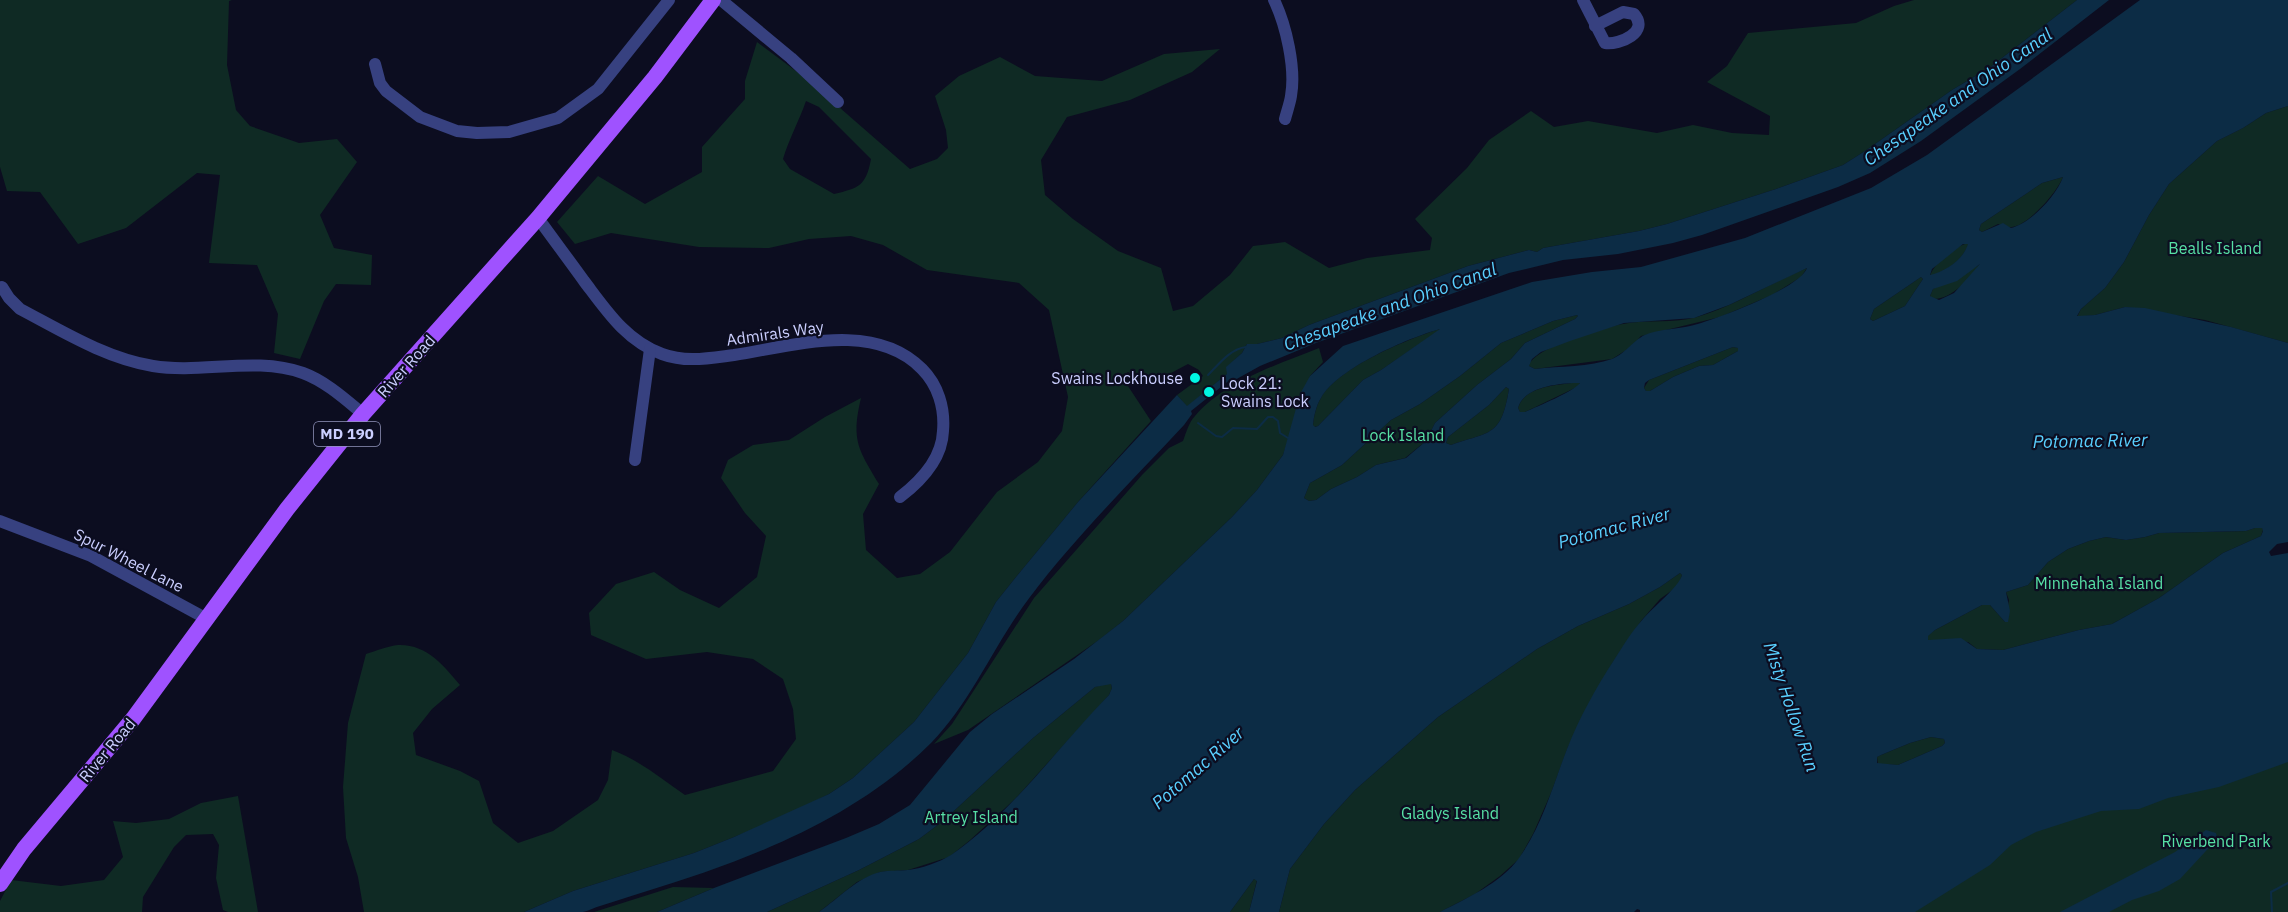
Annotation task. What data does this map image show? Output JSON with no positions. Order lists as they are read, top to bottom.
{
  "streets": {
    "main road": ["River Road", "MD 190"],
    "street": ["Admirals Way", "Spur Wheel Lane"]
  },
  "crossings": [
    ["Admirals Way", "River Road"],
    ["River Road", "Spur Wheel Lane"]
  ],
  "water": ["Chesapeake and Ohio Canal", "Potomac River", "Misty Hollow Run"],
  "parks": [
    "Bealls Island",
    "Lock Island",
    "Minnehaha Island",
    "Gladys Island",
    "Artrey Island",
    "Riverbend Park"
  ],
  "places": ["Swains Lockhouse", "Lock 21: Swains Lock"]
}
